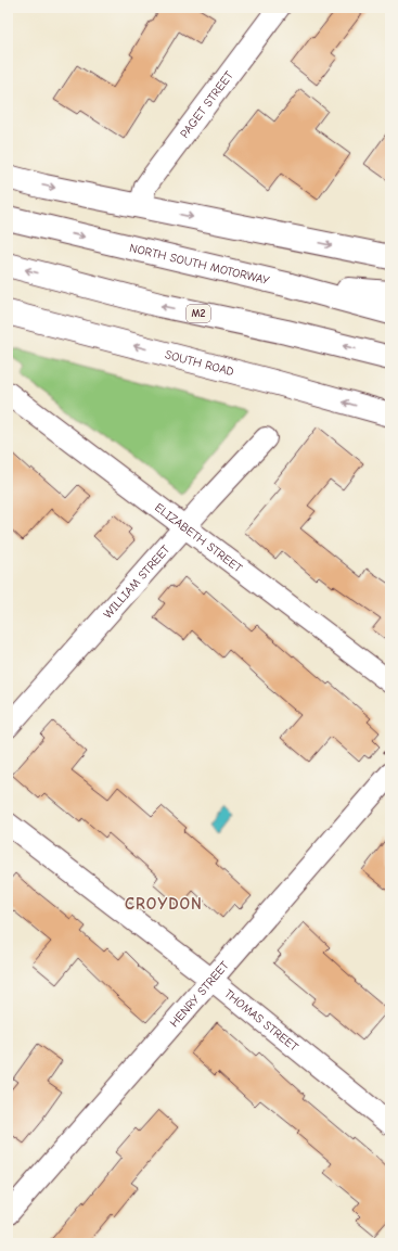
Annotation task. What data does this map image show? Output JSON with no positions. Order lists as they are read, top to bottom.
{
  "streets": {
    "main road": ["NORTH SOUTH MOTORWAY", "M2", "SOUTH ROAD"],
    "street": [
      "PAGET STREET",
      "ELIZABETH STREET",
      "WILLIAM STREET",
      "HENRY STREET",
      "THOMAS STREET"
    ]
  },
  "crossings": [
    ["ELIZABETH STREET", "WILLIAM STREET"],
    ["HENRY STREET", "THOMAS STREET"]
  ],
  "districts": ["CROYDON"]
}
